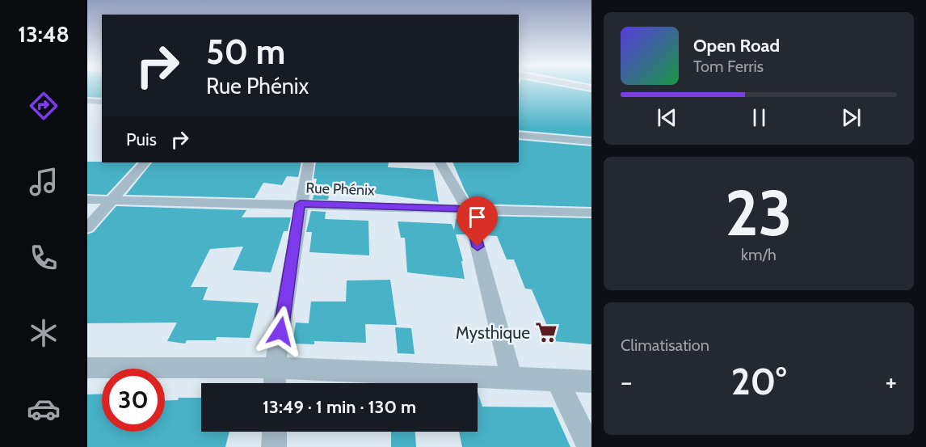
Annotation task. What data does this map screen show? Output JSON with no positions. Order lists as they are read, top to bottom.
{
  "streets": {
    "street": ["Rue Phénix"]
  },
  "places": {
    "supermarket": ["Mysthique"]
  },
  "page": {
    "tabs": "13:48",
    "turn": ["50 m", "Rue Phénix"],
    "song": ["Open Road", "Tom Ferris"],
    "then": "Puis",
    "tile": [
      ["23", "km/h"],
      "Climatisation"
    ],
    "heat": ["−", "20°", "+"],
    "limit": "30",
    "trip": "13:49 · 1 min · 130 m"
  }
}
